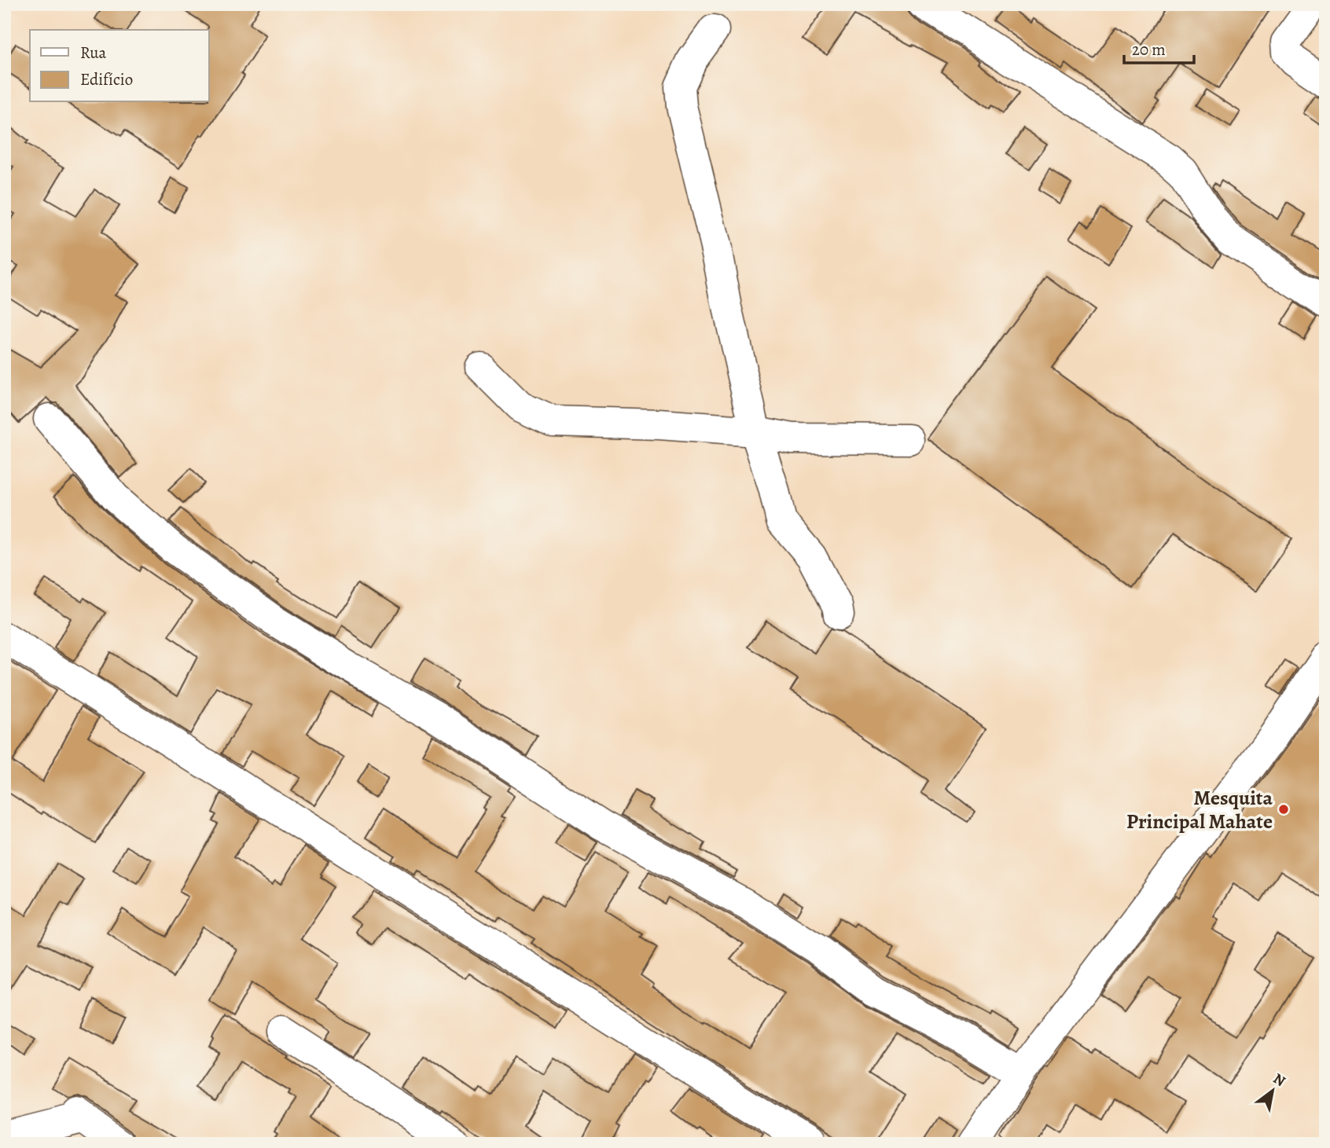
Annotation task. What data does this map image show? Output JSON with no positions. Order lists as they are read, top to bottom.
{
  "places": ["Mesquita Principal Mahate"],
  "legend": ["Rua", "Edifício"],
  "scale_bar": "20 m",
  "north": "top right"
}
